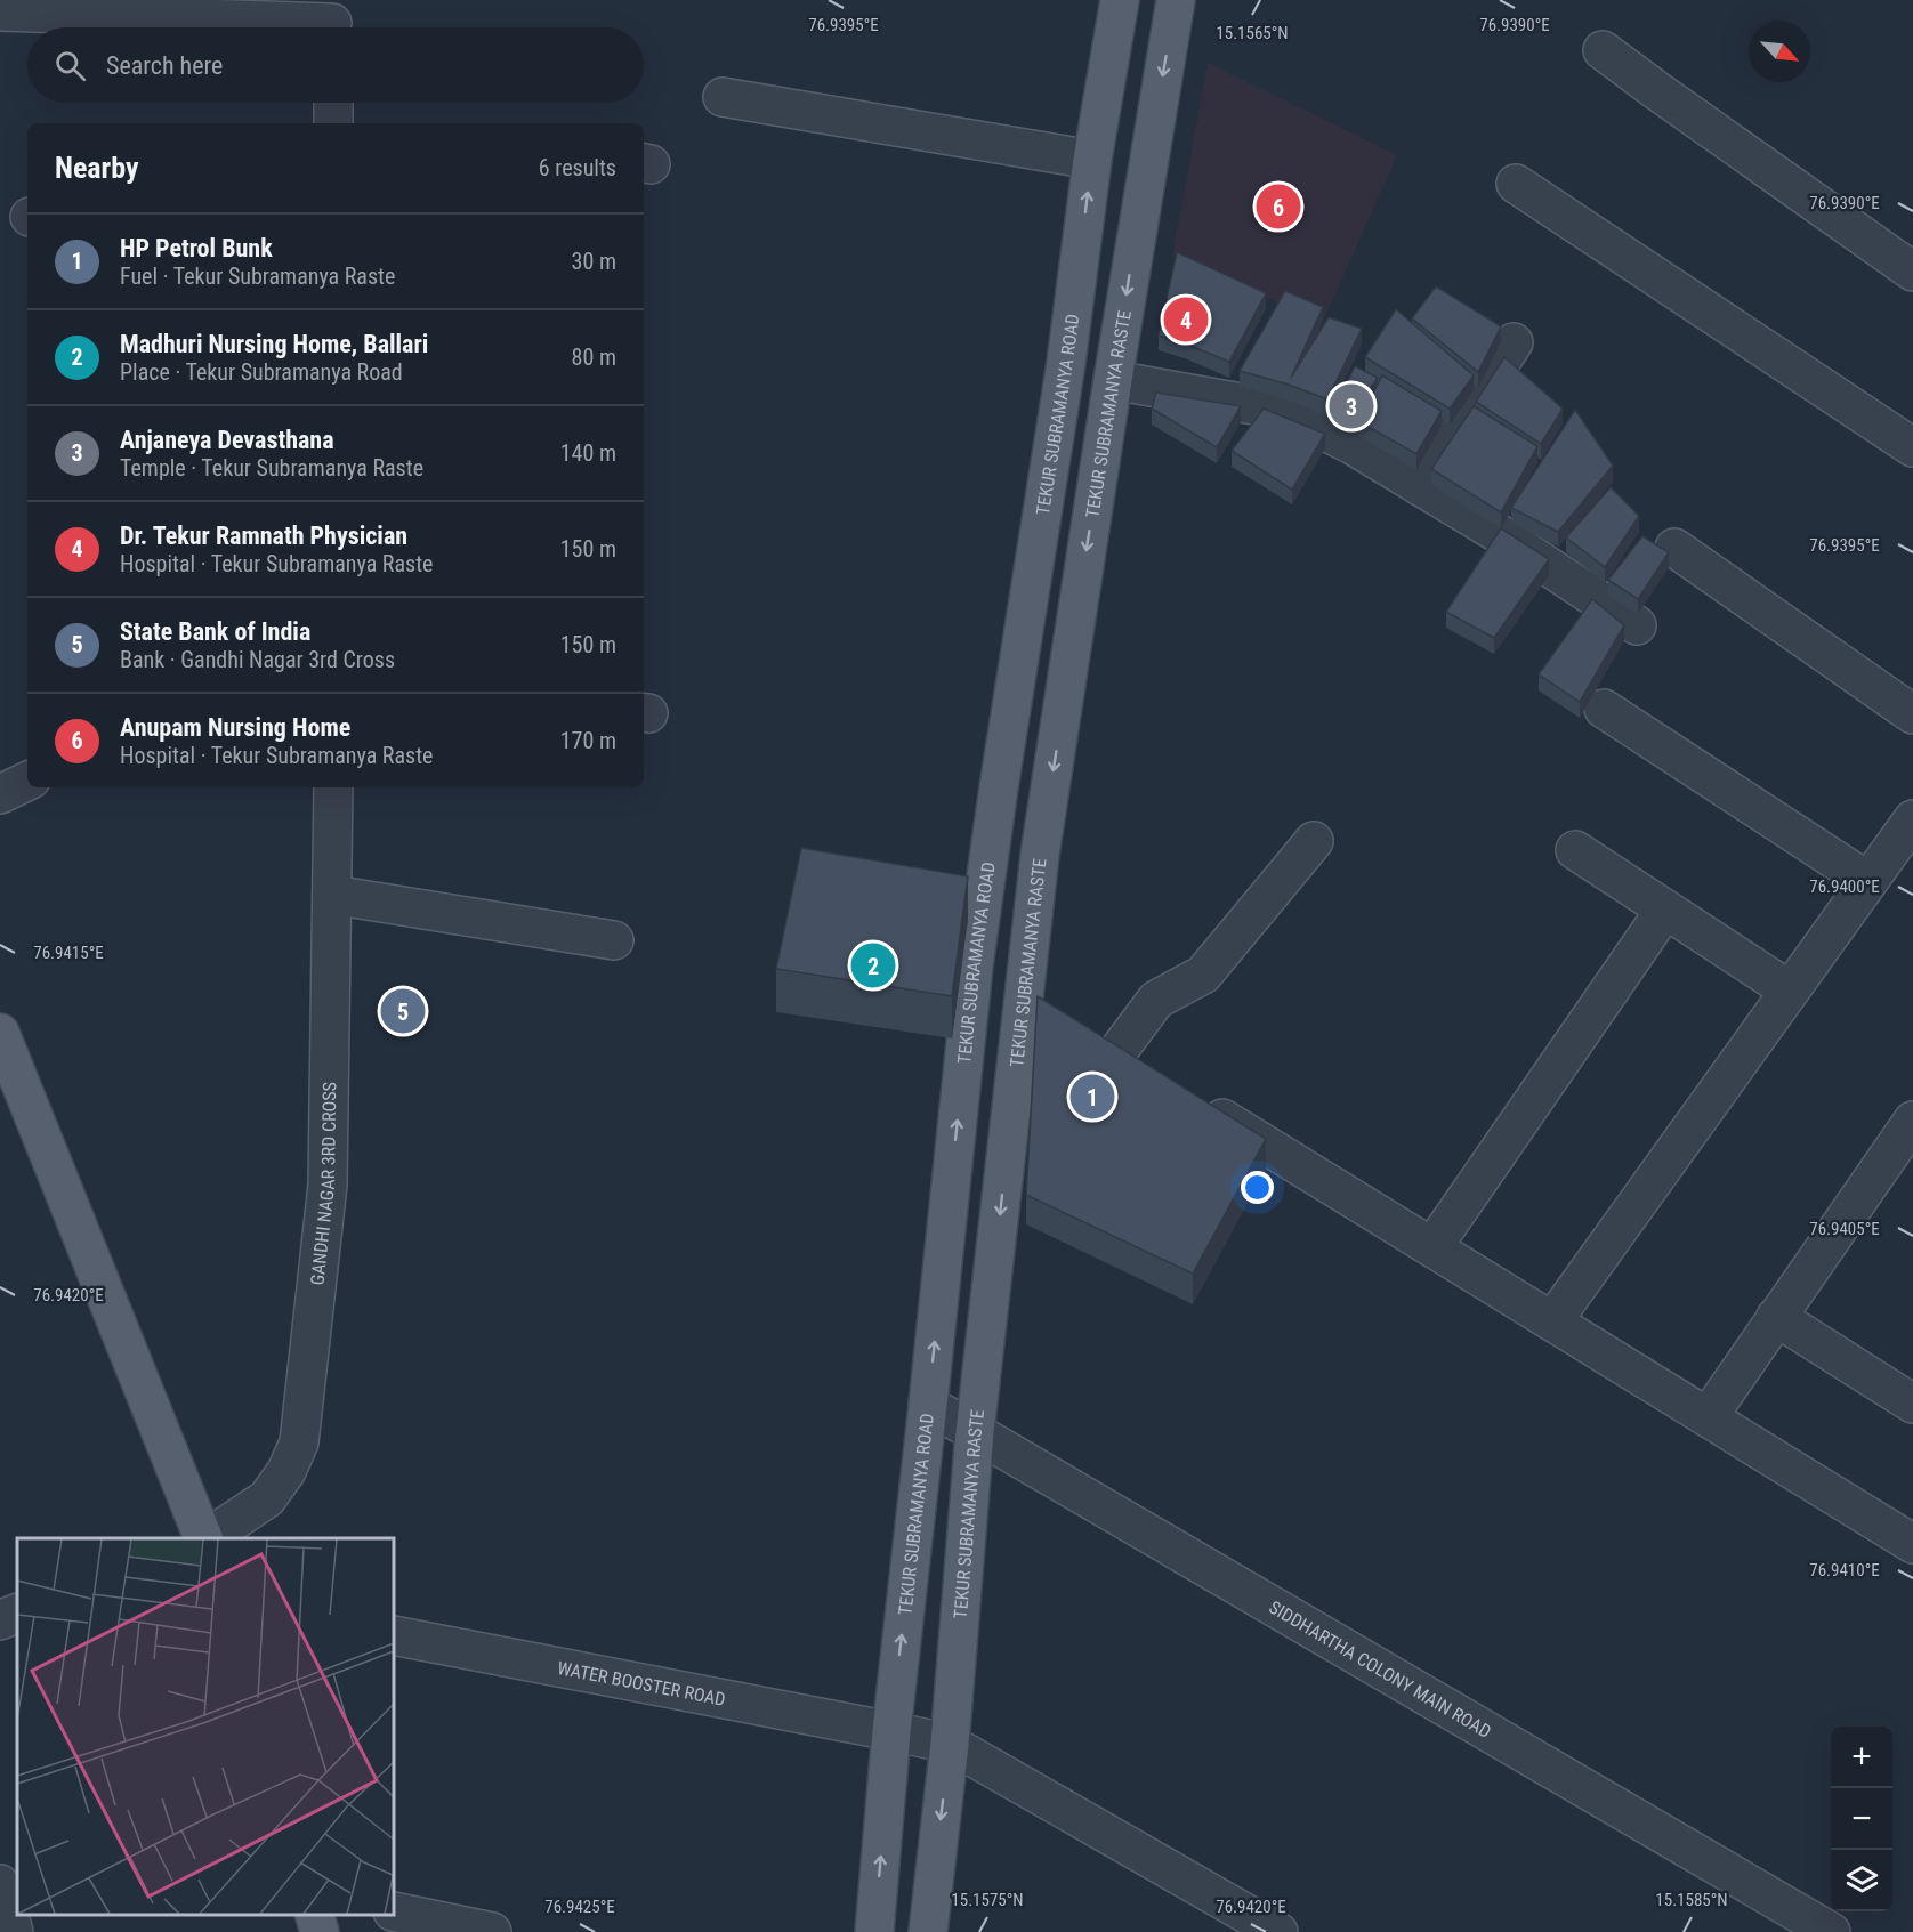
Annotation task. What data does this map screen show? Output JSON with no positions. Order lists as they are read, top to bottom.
{
  "streets": {
    "main road": ["TEKUR SUBRAMANYA ROAD", "TEKUR SUBRAMANYA RASTE"],
    "street": ["GANDHI NAGAR 3RD CROSS", "SIDDHARTHA COLONY MAIN ROAD", "WATER BOOSTER ROAD"]
  },
  "crossings": [
    ["TEKUR SUBRAMANYA ROAD", "SIDDHARTHA COLONY MAIN ROAD"],
    ["TEKUR SUBRAMANYA ROAD", "WATER BOOSTER ROAD"],
    ["TEKUR SUBRAMANYA RASTE", "SIDDHARTHA COLONY MAIN ROAD"],
    ["TEKUR SUBRAMANYA RASTE", "WATER BOOSTER ROAD"]
  ],
  "one_way": ["TEKUR SUBRAMANYA ROAD", "TEKUR SUBRAMANYA RASTE"],
  "north": "bottom right",
  "page": {
    "search": "Search here",
    "heading": ["Nearby", "6 results"],
    "pins": [
      "6",
      "4",
      "3",
      "2",
      "5",
      "1"
    ],
    "list": [
      {
        "mark": "1",
        "name": "HP Petrol Bunk",
        "note": "Fuel · Tekur Subramanya Raste",
        "value": "30 m"
      },
      {
        "mark": "2",
        "name": "Madhuri Nursing Home, Ballari",
        "note": "Place · Tekur Subramanya Road",
        "value": "80 m"
      },
      {
        "mark": "3",
        "name": "Anjaneya Devasthana",
        "note": "Temple · Tekur Subramanya Raste",
        "value": "140 m"
      },
      {
        "mark": "4",
        "name": "Dr. Tekur Ramnath Physician",
        "note": "Hospital · Tekur Subramanya Raste",
        "value": "150 m"
      },
      {
        "mark": "5",
        "name": "State Bank of India",
        "note": "Bank · Gandhi Nagar 3rd Cross",
        "value": "150 m"
      },
      {
        "mark": "6",
        "name": "Anupam Nursing Home",
        "note": "Hospital · Tekur Subramanya Raste",
        "value": "170 m"
      }
    ],
    "map_buttons": ["+", "−"]
  },
  "coordinates": [
    "76.9395°E",
    "76.9390°E",
    "15.1565°N",
    "76.9400°E",
    "76.9415°E",
    "76.9405°E",
    "76.9420°E",
    "76.9410°E",
    "15.1575°N",
    "15.1585°N",
    "76.9425°E"
  ]
}
